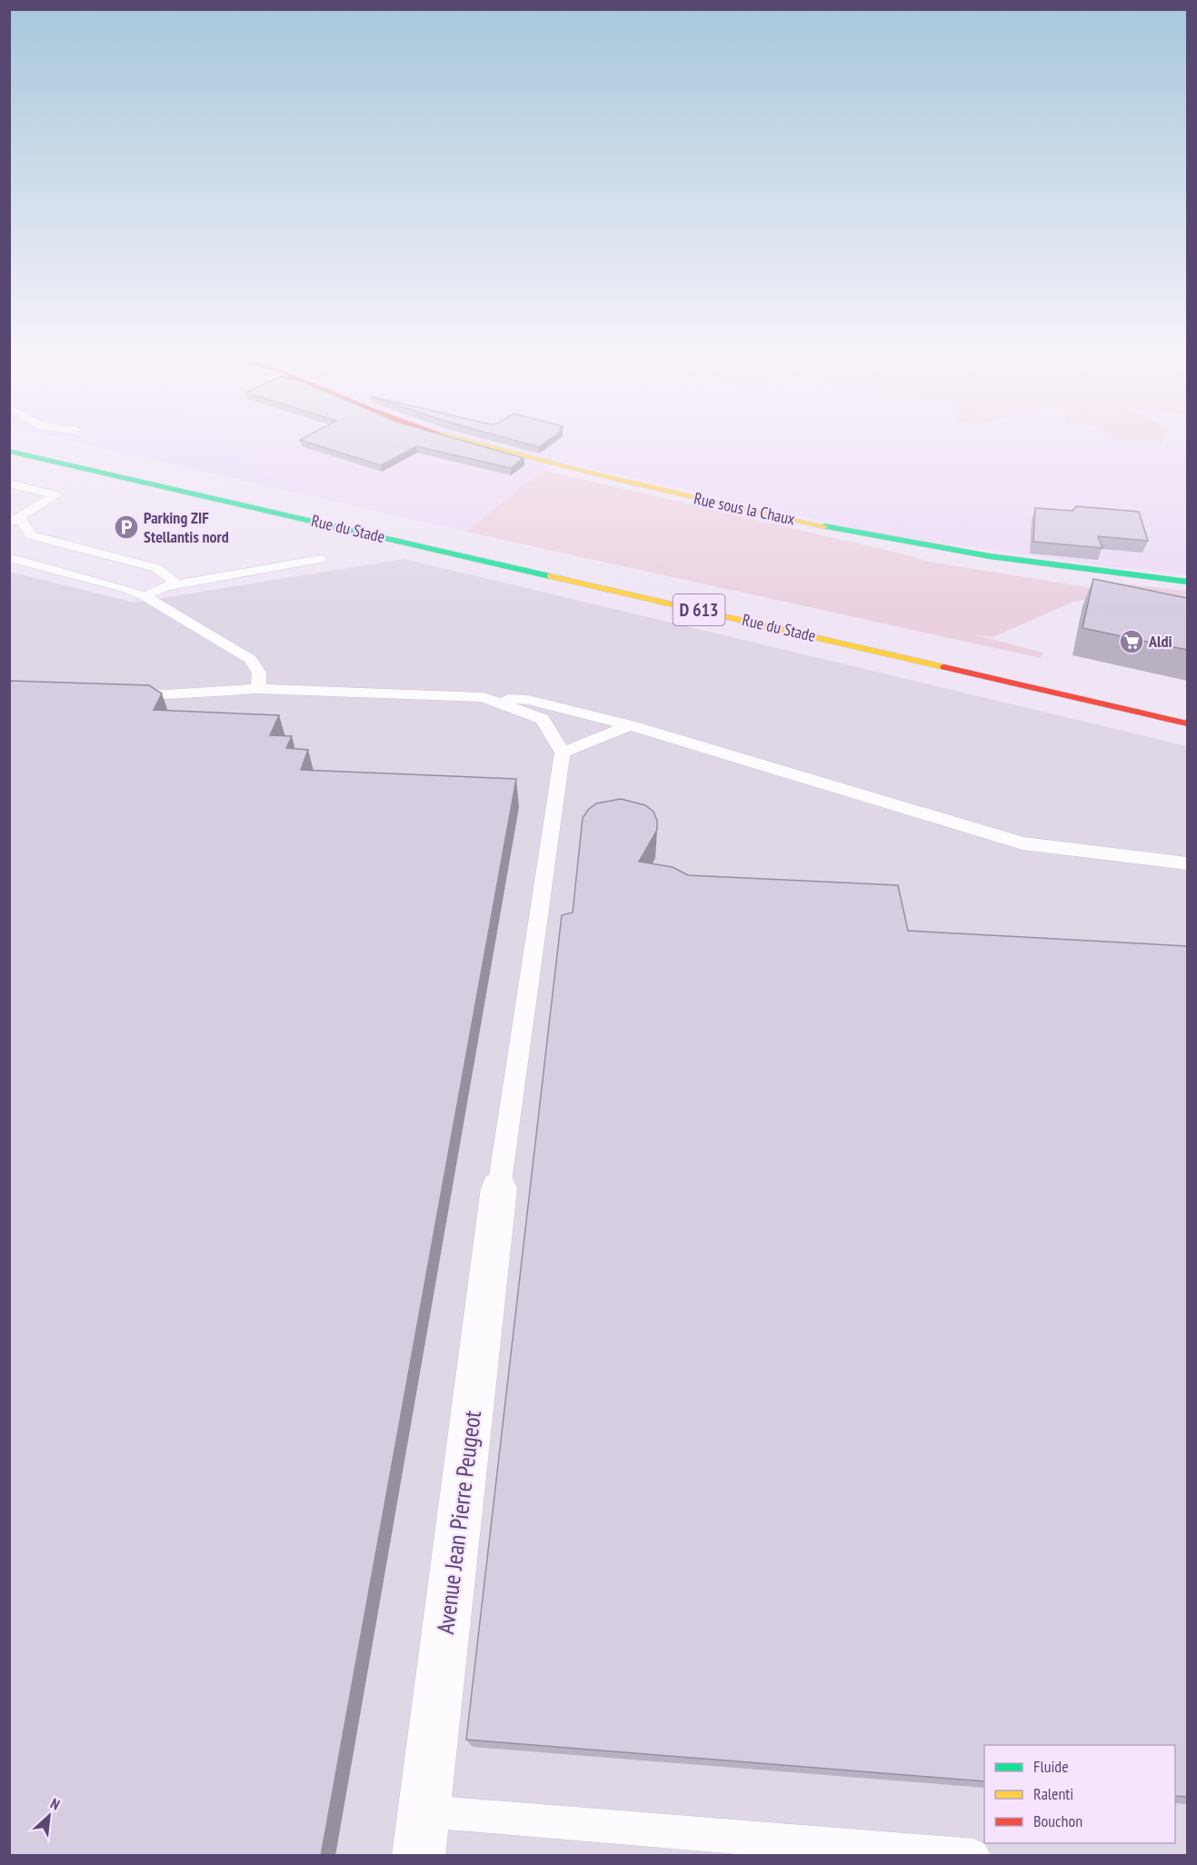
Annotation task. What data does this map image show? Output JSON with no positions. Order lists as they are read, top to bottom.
{
  "streets": {
    "main road": ["Rue sous la Chaux", "Rue du Stade", "D 613"],
    "street": ["Avenue Jean Pierre Peugeot"]
  },
  "places": {
    "parking": ["Parking ZIF Stellantis nord"],
    "supermarket": ["Aldi"]
  },
  "legend": ["Fluide", "Ralenti", "Bouchon"],
  "north": "top right"
}
